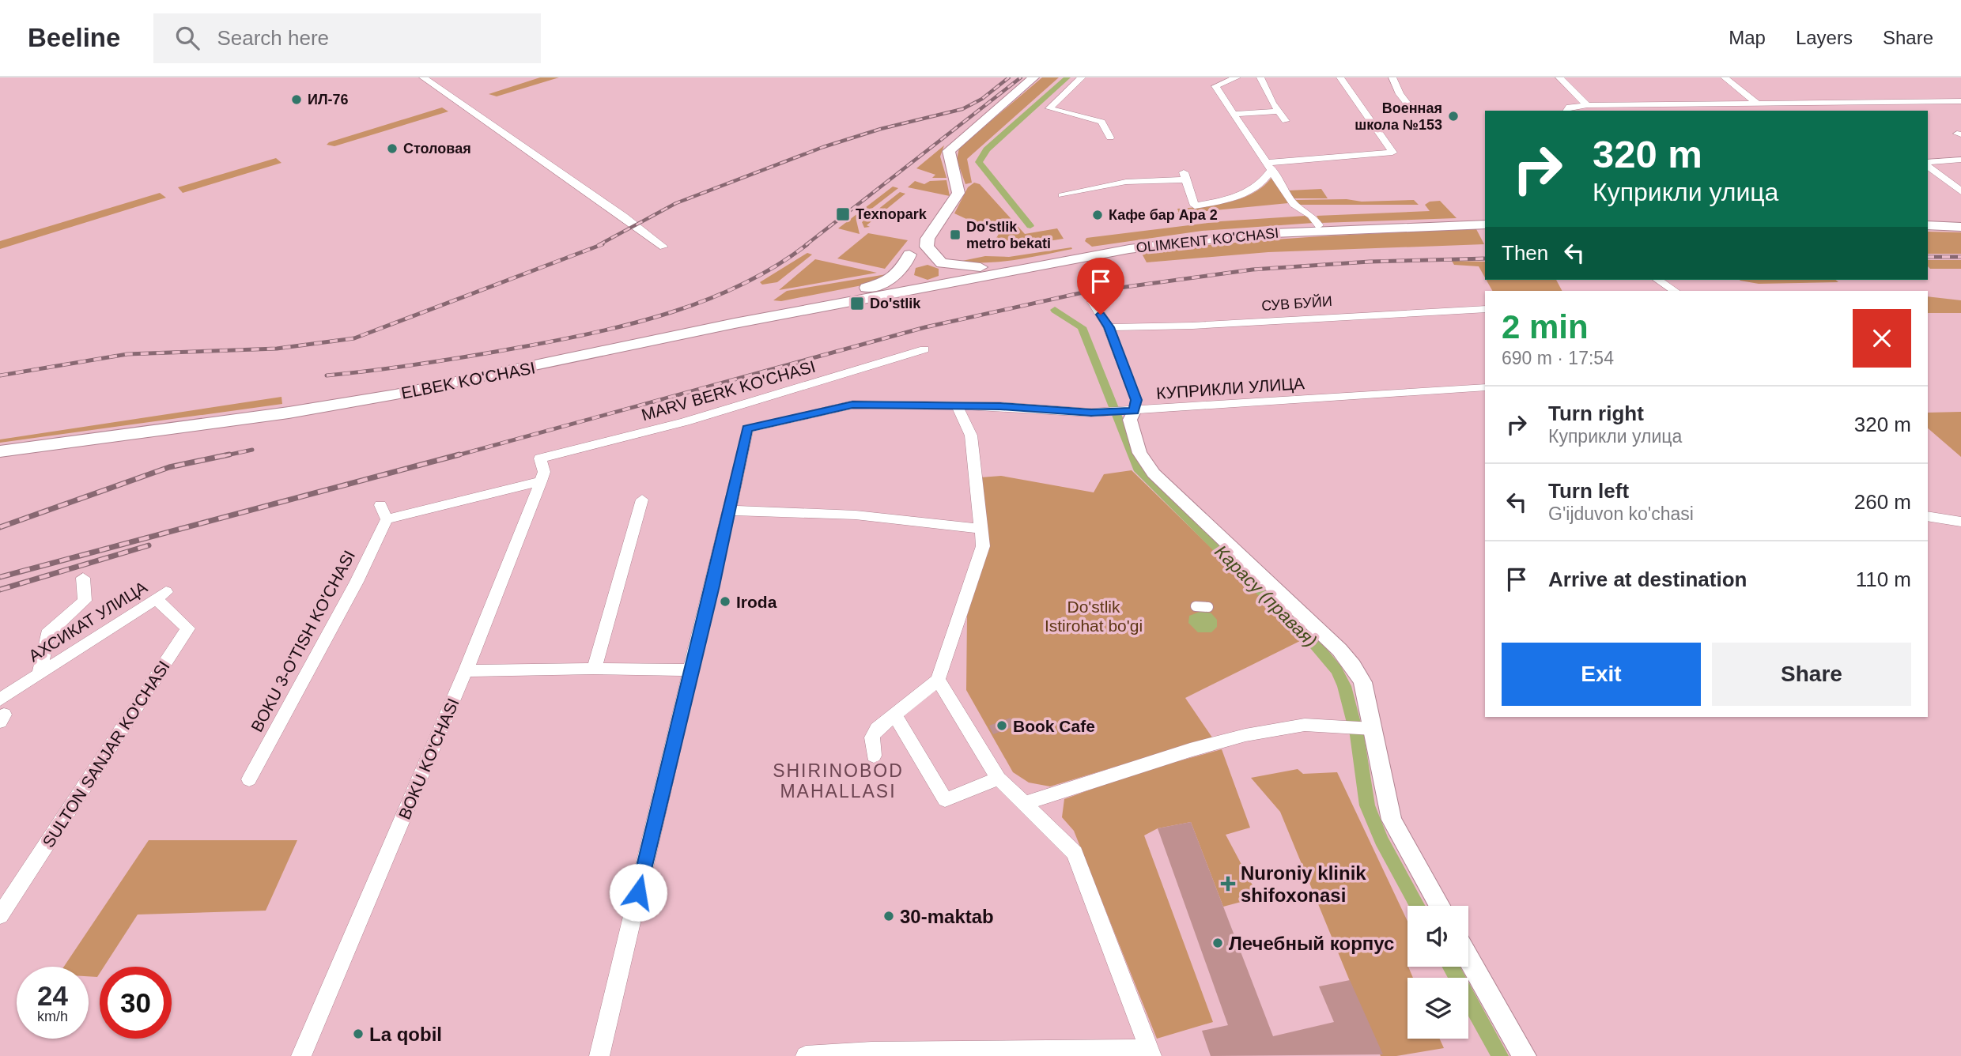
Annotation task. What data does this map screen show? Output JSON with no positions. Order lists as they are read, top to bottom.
{
  "streets": {
    "main road": ["OLIMKENT KO'CHASI", "ELBEK KO'CHASI"],
    "street": [
      "СУВ БУЙИ",
      "КУПРИКЛИ УЛИЦА",
      "MARV BERK KO'CHASI",
      "АХСИКАТ УЛИЦА",
      "BOKU 3-O'TISH KO'CHASI",
      "SULTON SANJAR KO'CHASI",
      "BOKU KO'CHASI"
    ]
  },
  "crossings": [
    ["OLIMKENT KO'CHASI", "ELBEK KO'CHASI"],
    ["MARV BERK KO'CHASI", "BOKU KO'CHASI"],
    ["АХСИКАТ УЛИЦА", "SULTON SANJAR KO'CHASI"]
  ],
  "districts": ["SHIRINOBOD MAHALLASI"],
  "water": ["Карасу (правая)"],
  "parks": ["Do'stlik Istirohat bo'gi"],
  "places": {
    "other": [
      "ИЛ-76",
      "Военная школа №153",
      "Столовая",
      "Кафе бар Ара 2",
      "Iroda",
      "Book Cafe",
      "30-maktab",
      "Лечебный корпус",
      "La qobil"
    ],
    "transit": ["Texnopark", "Do'stlik metro bekati", "Do'stlik"],
    "health": ["Nuroniy klinik shifoxonasi"]
  },
  "page": {
    "header": "Beeline",
    "search": "Search here",
    "nav": ["Map", "Layers", "Share"],
    "turn": ["320 m", "Куприкли улица"],
    "then": "Then",
    "heading": ["2 min", "690 m · 17:54"],
    "list": [
      {
        "name": "Turn right",
        "note": "Куприкли улица",
        "value": "320 m"
      },
      {
        "name": "Turn left",
        "note": "G'ijduvon ko'chasi",
        "value": "260 m"
      },
      {
        "name": "Arrive at destination",
        "value": "110 m"
      }
    ],
    "buttons": ["Exit", "Share"],
    "speed": "24 km/h",
    "limit": "30"
  }
}
